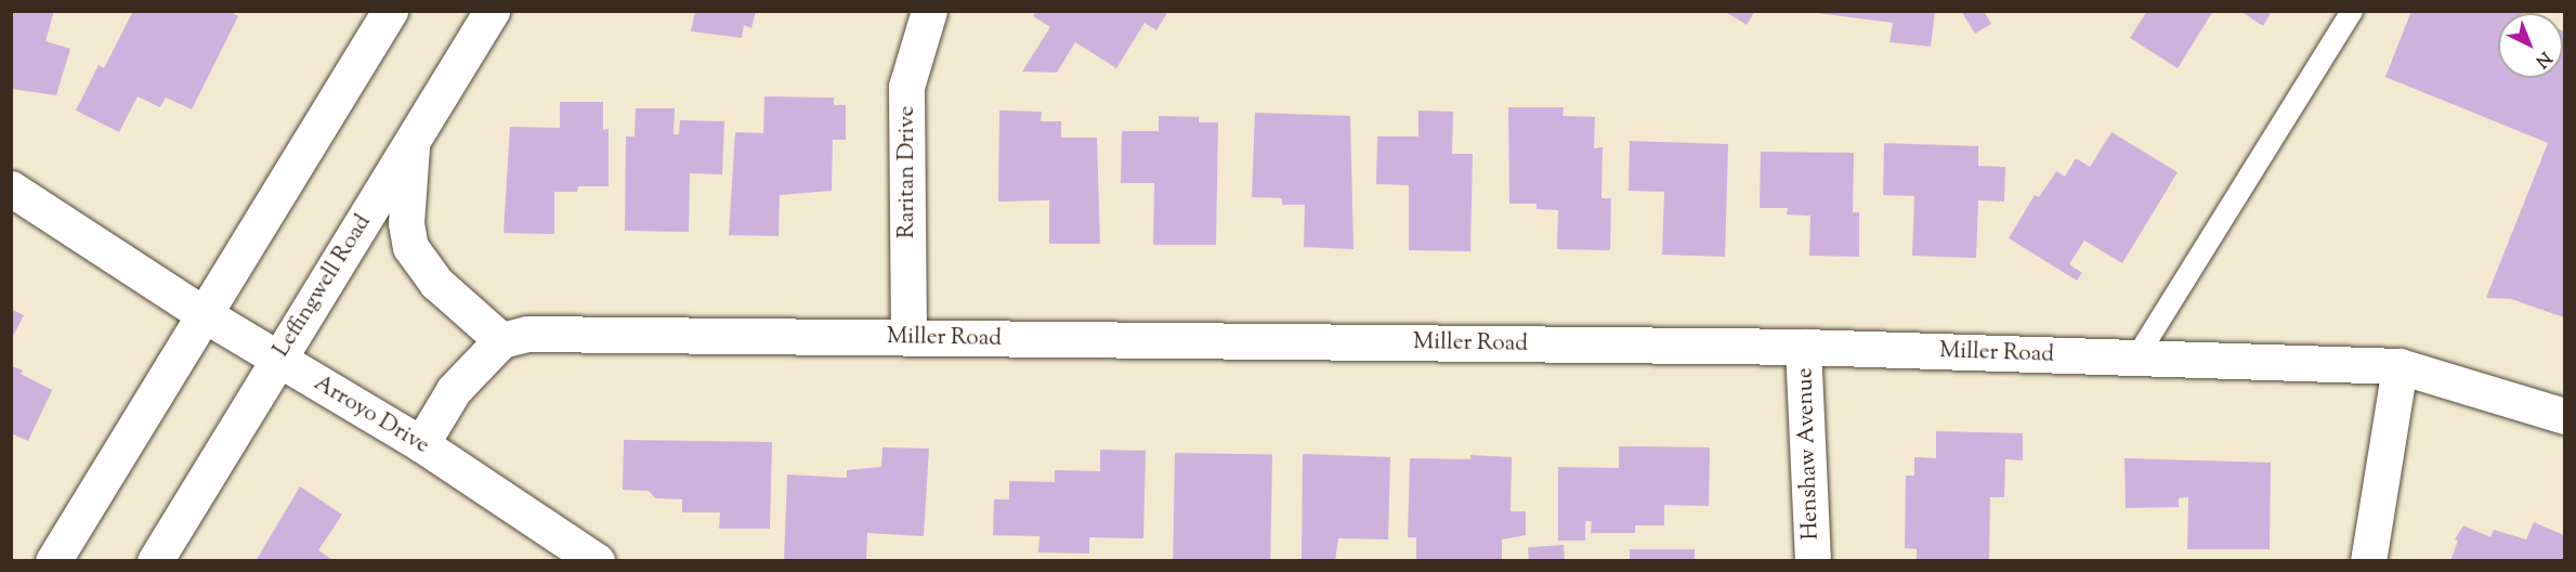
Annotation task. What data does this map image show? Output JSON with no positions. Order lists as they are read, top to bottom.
{
  "streets": {
    "street": [
      "Raritan Drive",
      "Leffingwell Road",
      "Miller Road",
      "Arroyo Drive",
      "Henshaw Avenue"
    ]
  },
  "crossings": [
    ["Raritan Drive", "Miller Road"],
    ["Leffingwell Road", "Arroyo Drive"],
    ["Miller Road", "Henshaw Avenue"]
  ],
  "north": "bottom right"
}
